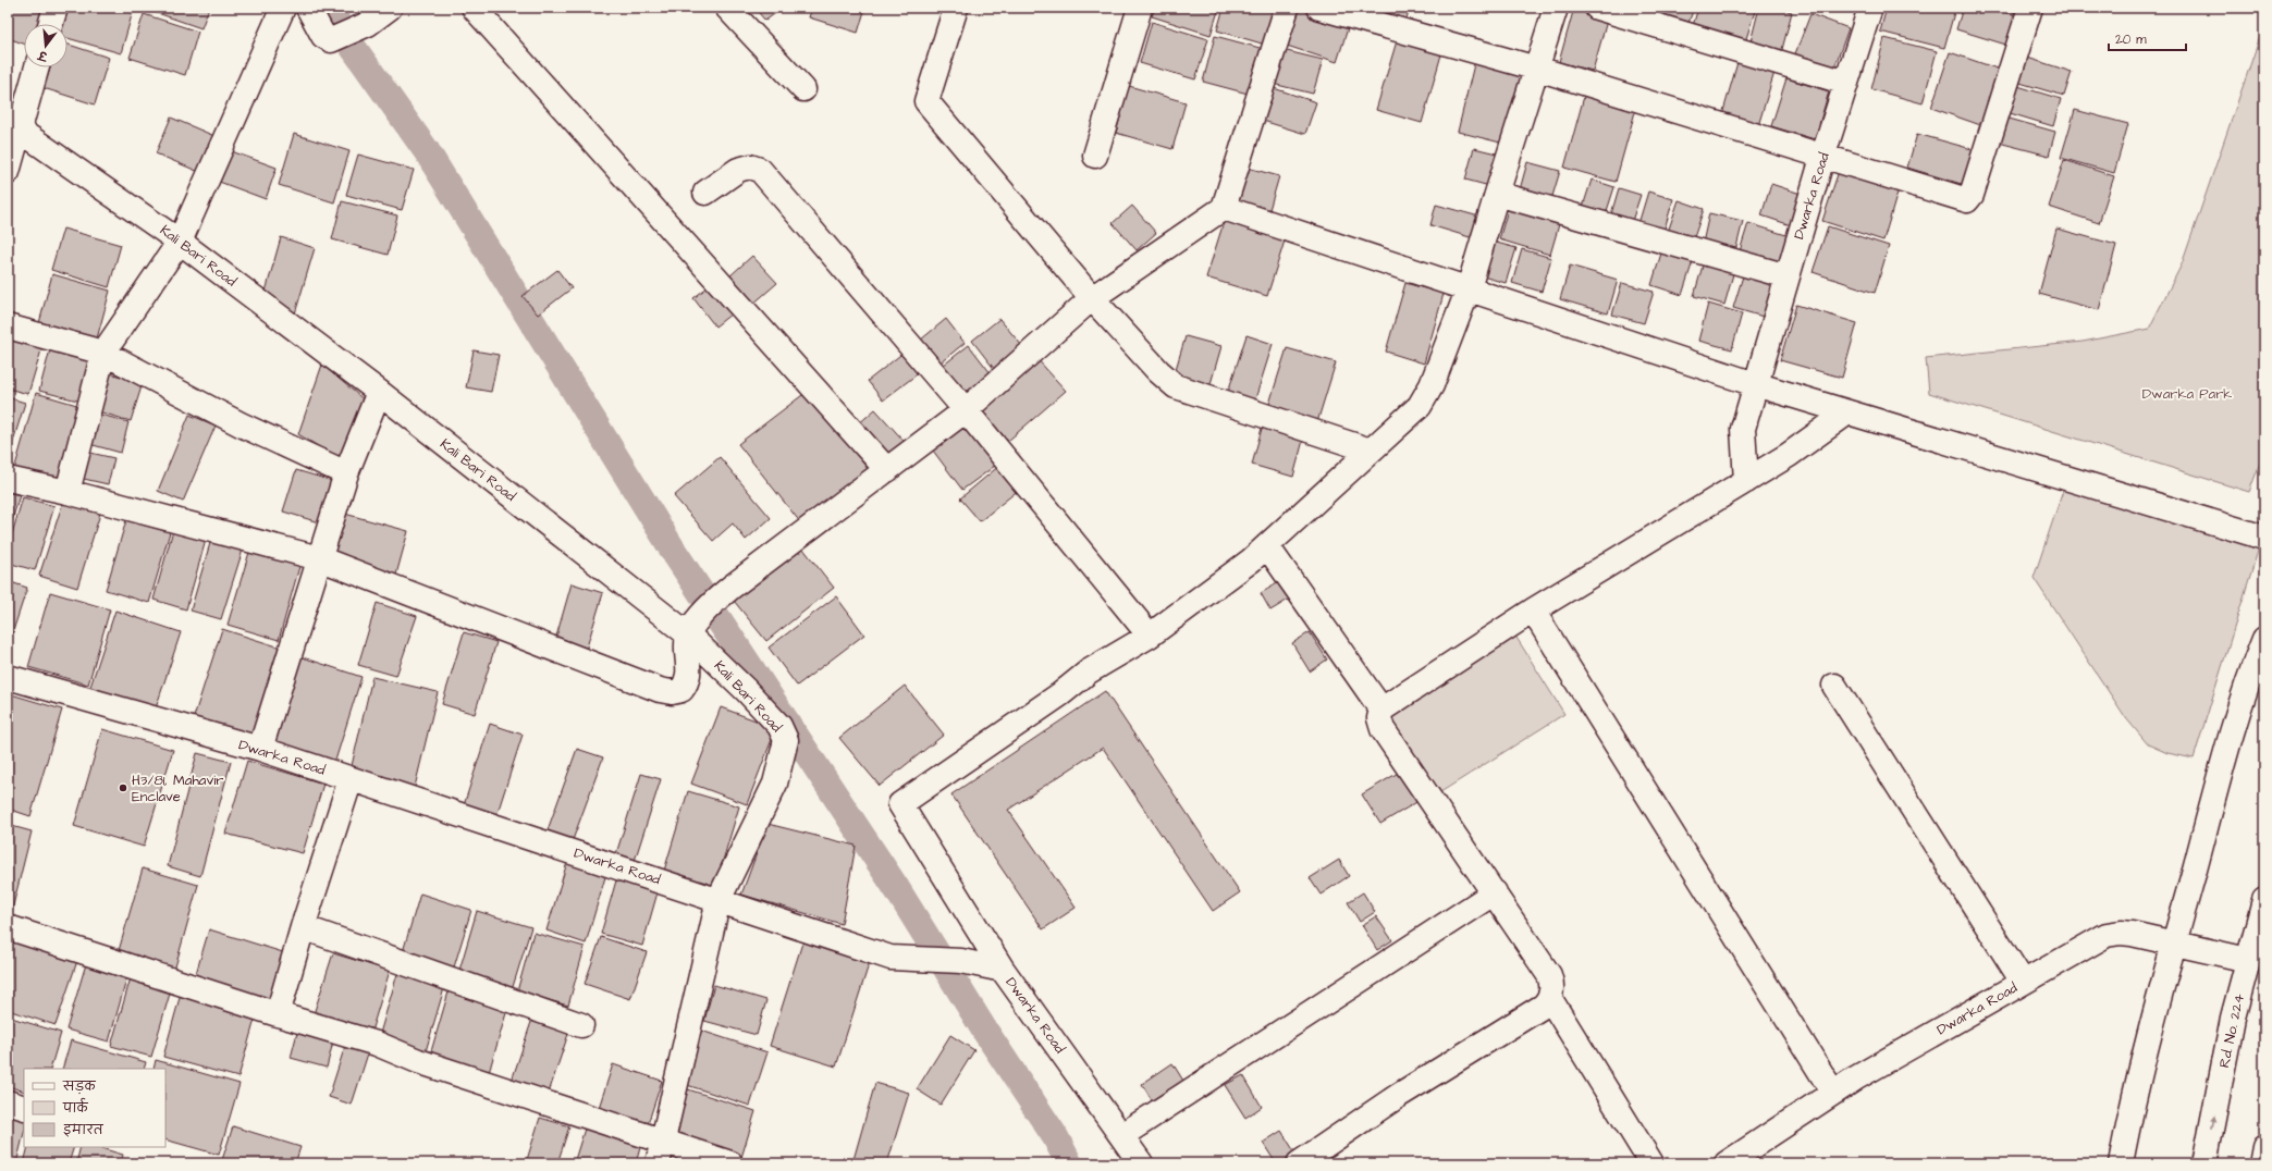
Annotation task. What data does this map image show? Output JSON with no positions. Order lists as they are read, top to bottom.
{
  "streets": {
    "street": ["Dwarka Road", "Kali Bari Road", "Rd. No. 224"]
  },
  "crossings": [
    ["Dwarka Road", "Kali Bari Road"],
    ["Dwarka Road", "Rd. No. 224"]
  ],
  "parks": ["Dwarka Park"],
  "places": ["H3/81, Mahavir Enclave"],
  "legend": ["सड़क", "पार्क", "इमारत"],
  "scale_bar": "20 m",
  "north": "bottom"
}
